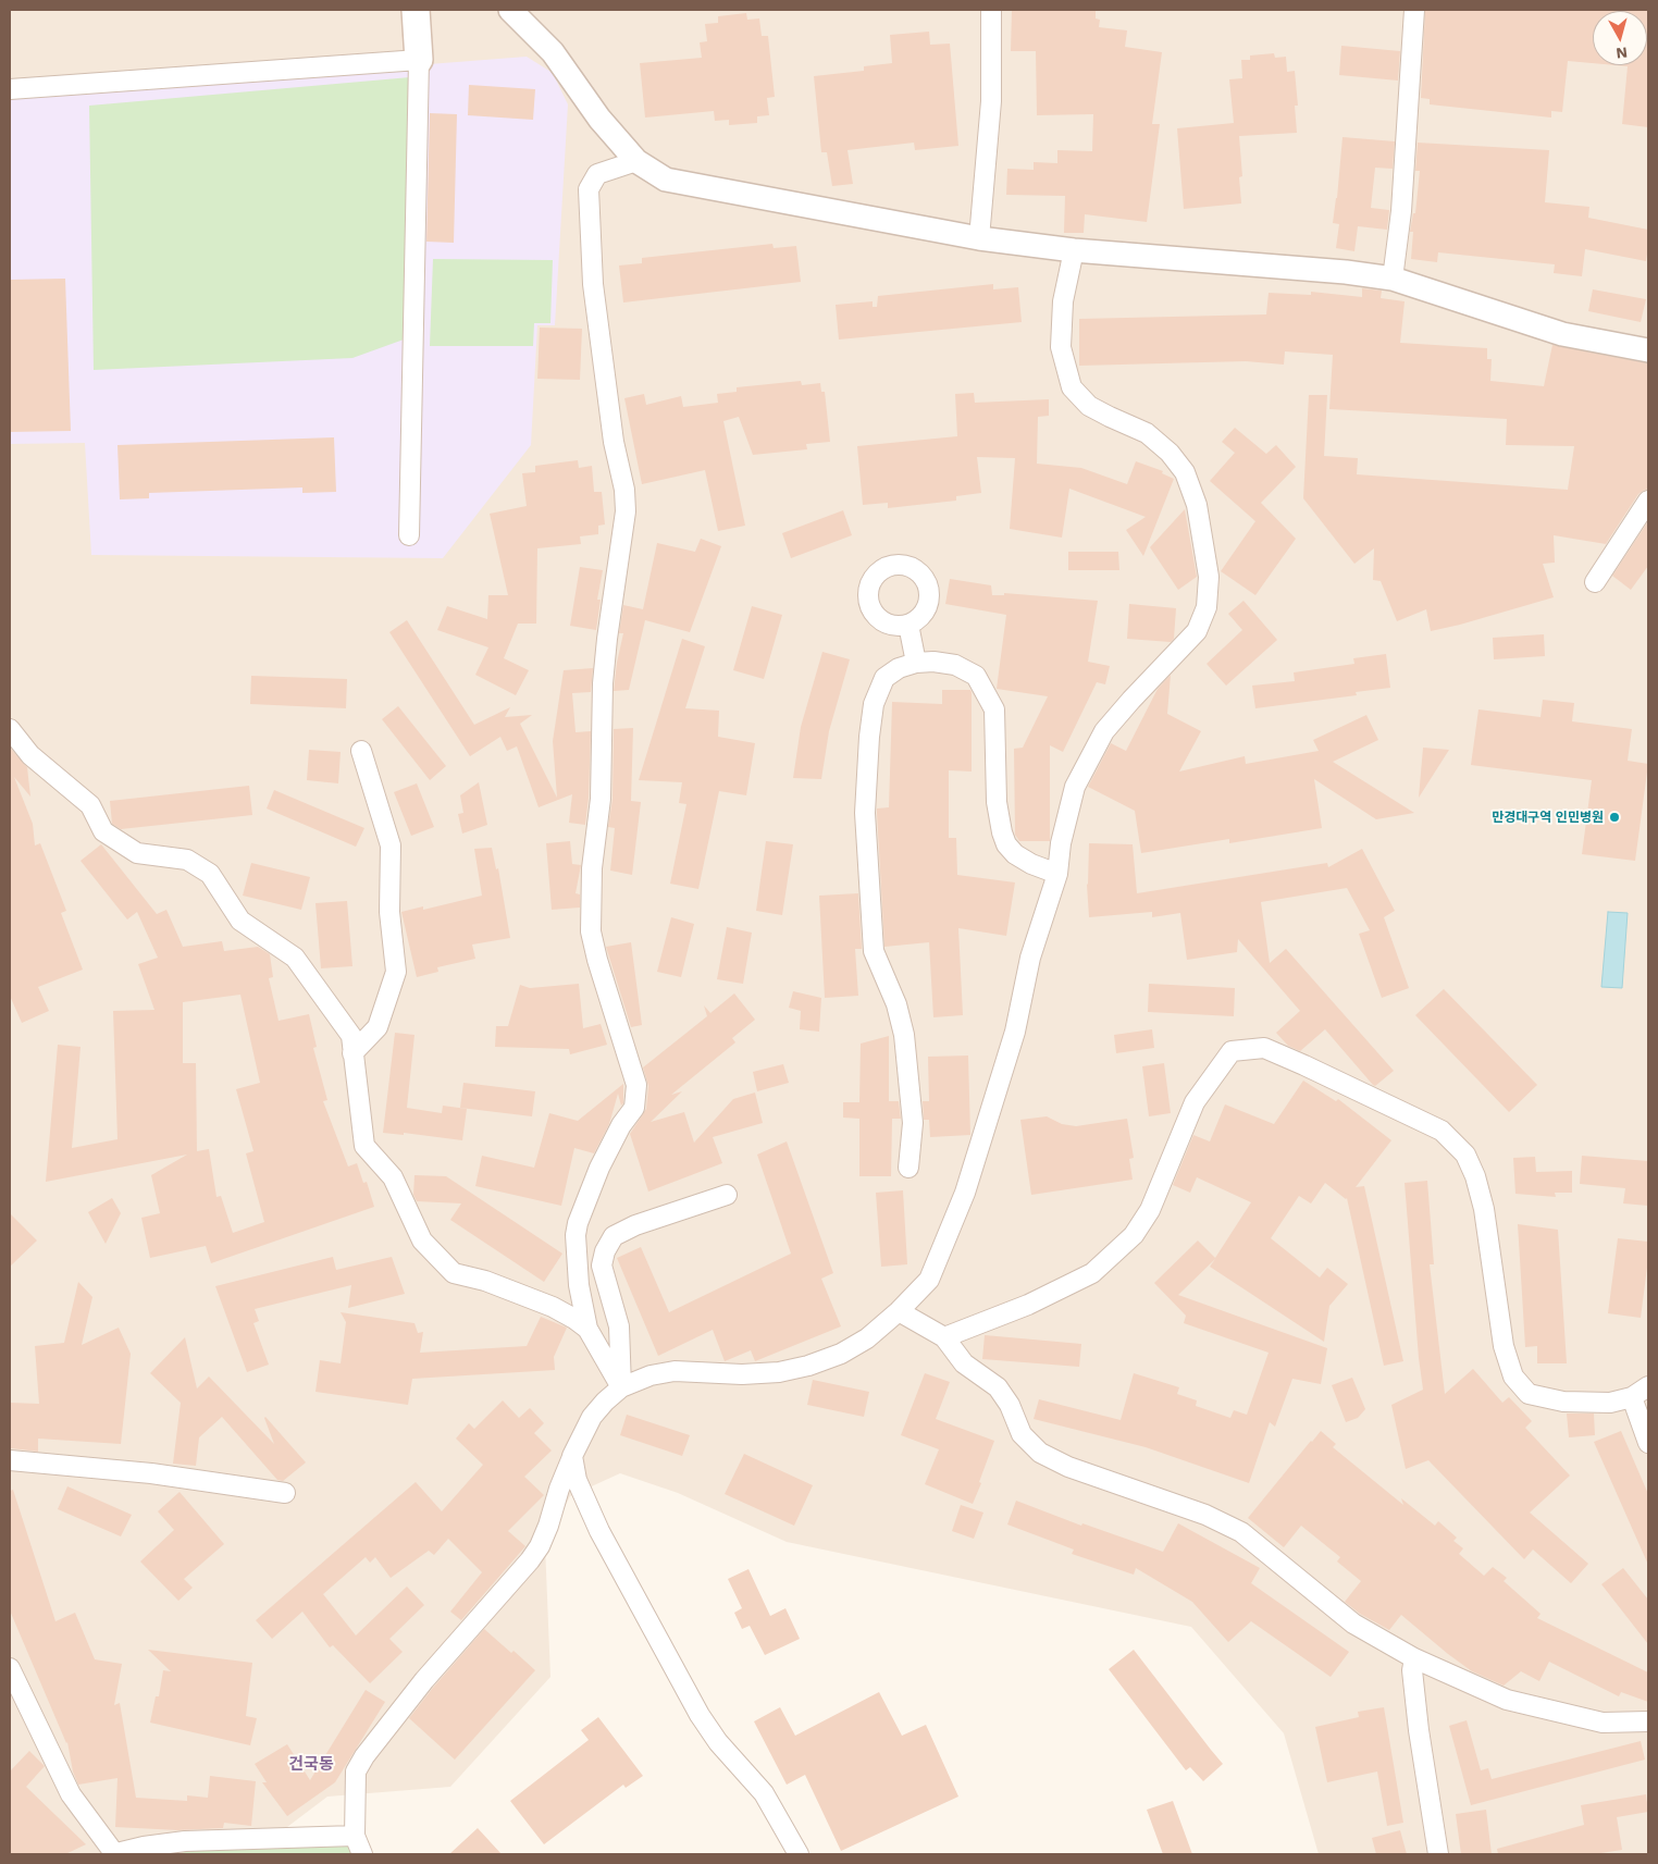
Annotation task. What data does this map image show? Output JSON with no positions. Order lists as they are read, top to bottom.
{
  "districts": ["건국동"],
  "places": ["만경대구역 인민병원"],
  "north": "bottom"
}
